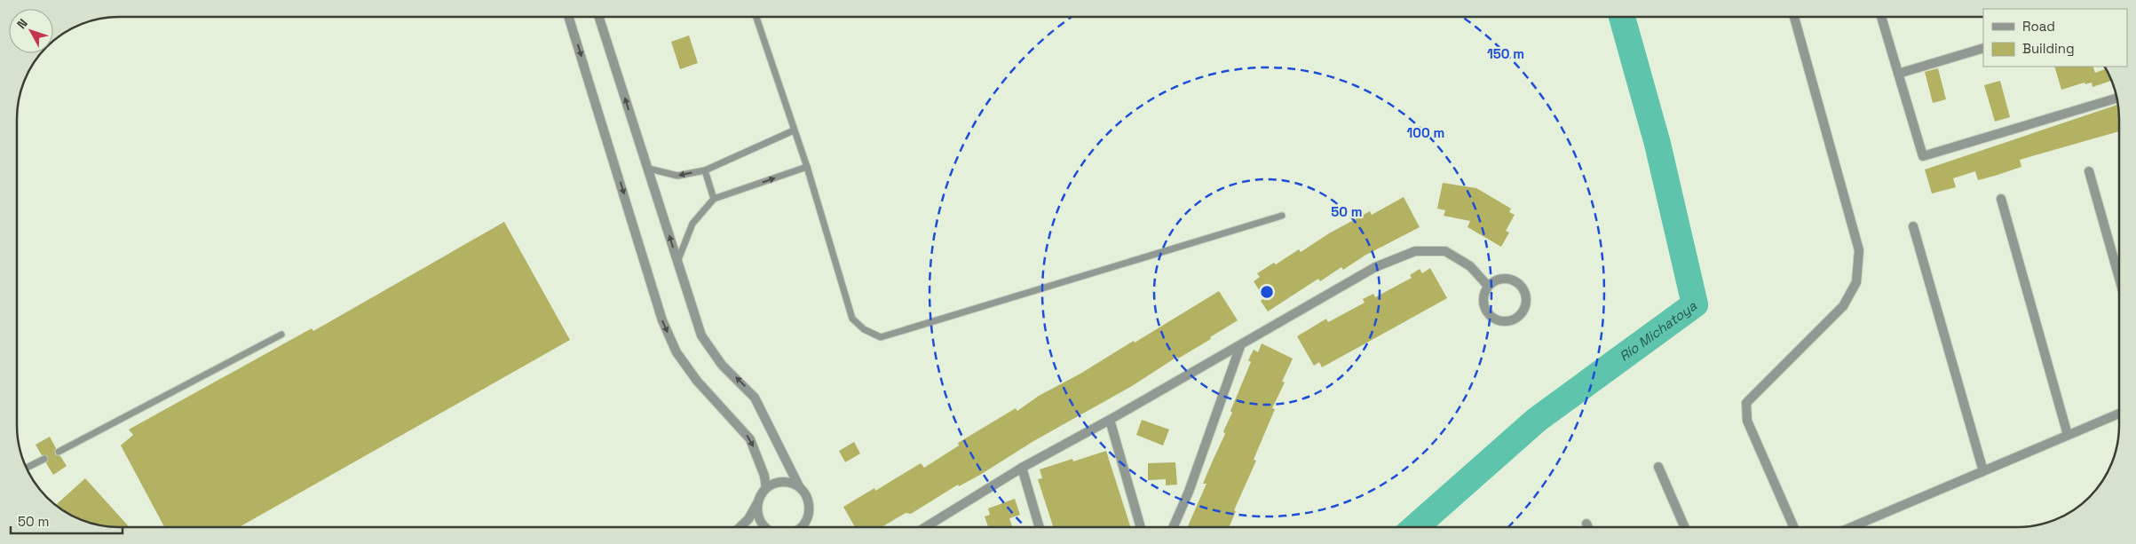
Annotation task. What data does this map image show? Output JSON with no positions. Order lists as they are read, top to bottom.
{
  "water": ["Río Michatoya"],
  "legend": ["Road", "Building"],
  "scale_bar": "50 m",
  "north": "top left",
  "rings": ["150 m", "100 m", "50 m"]
}
